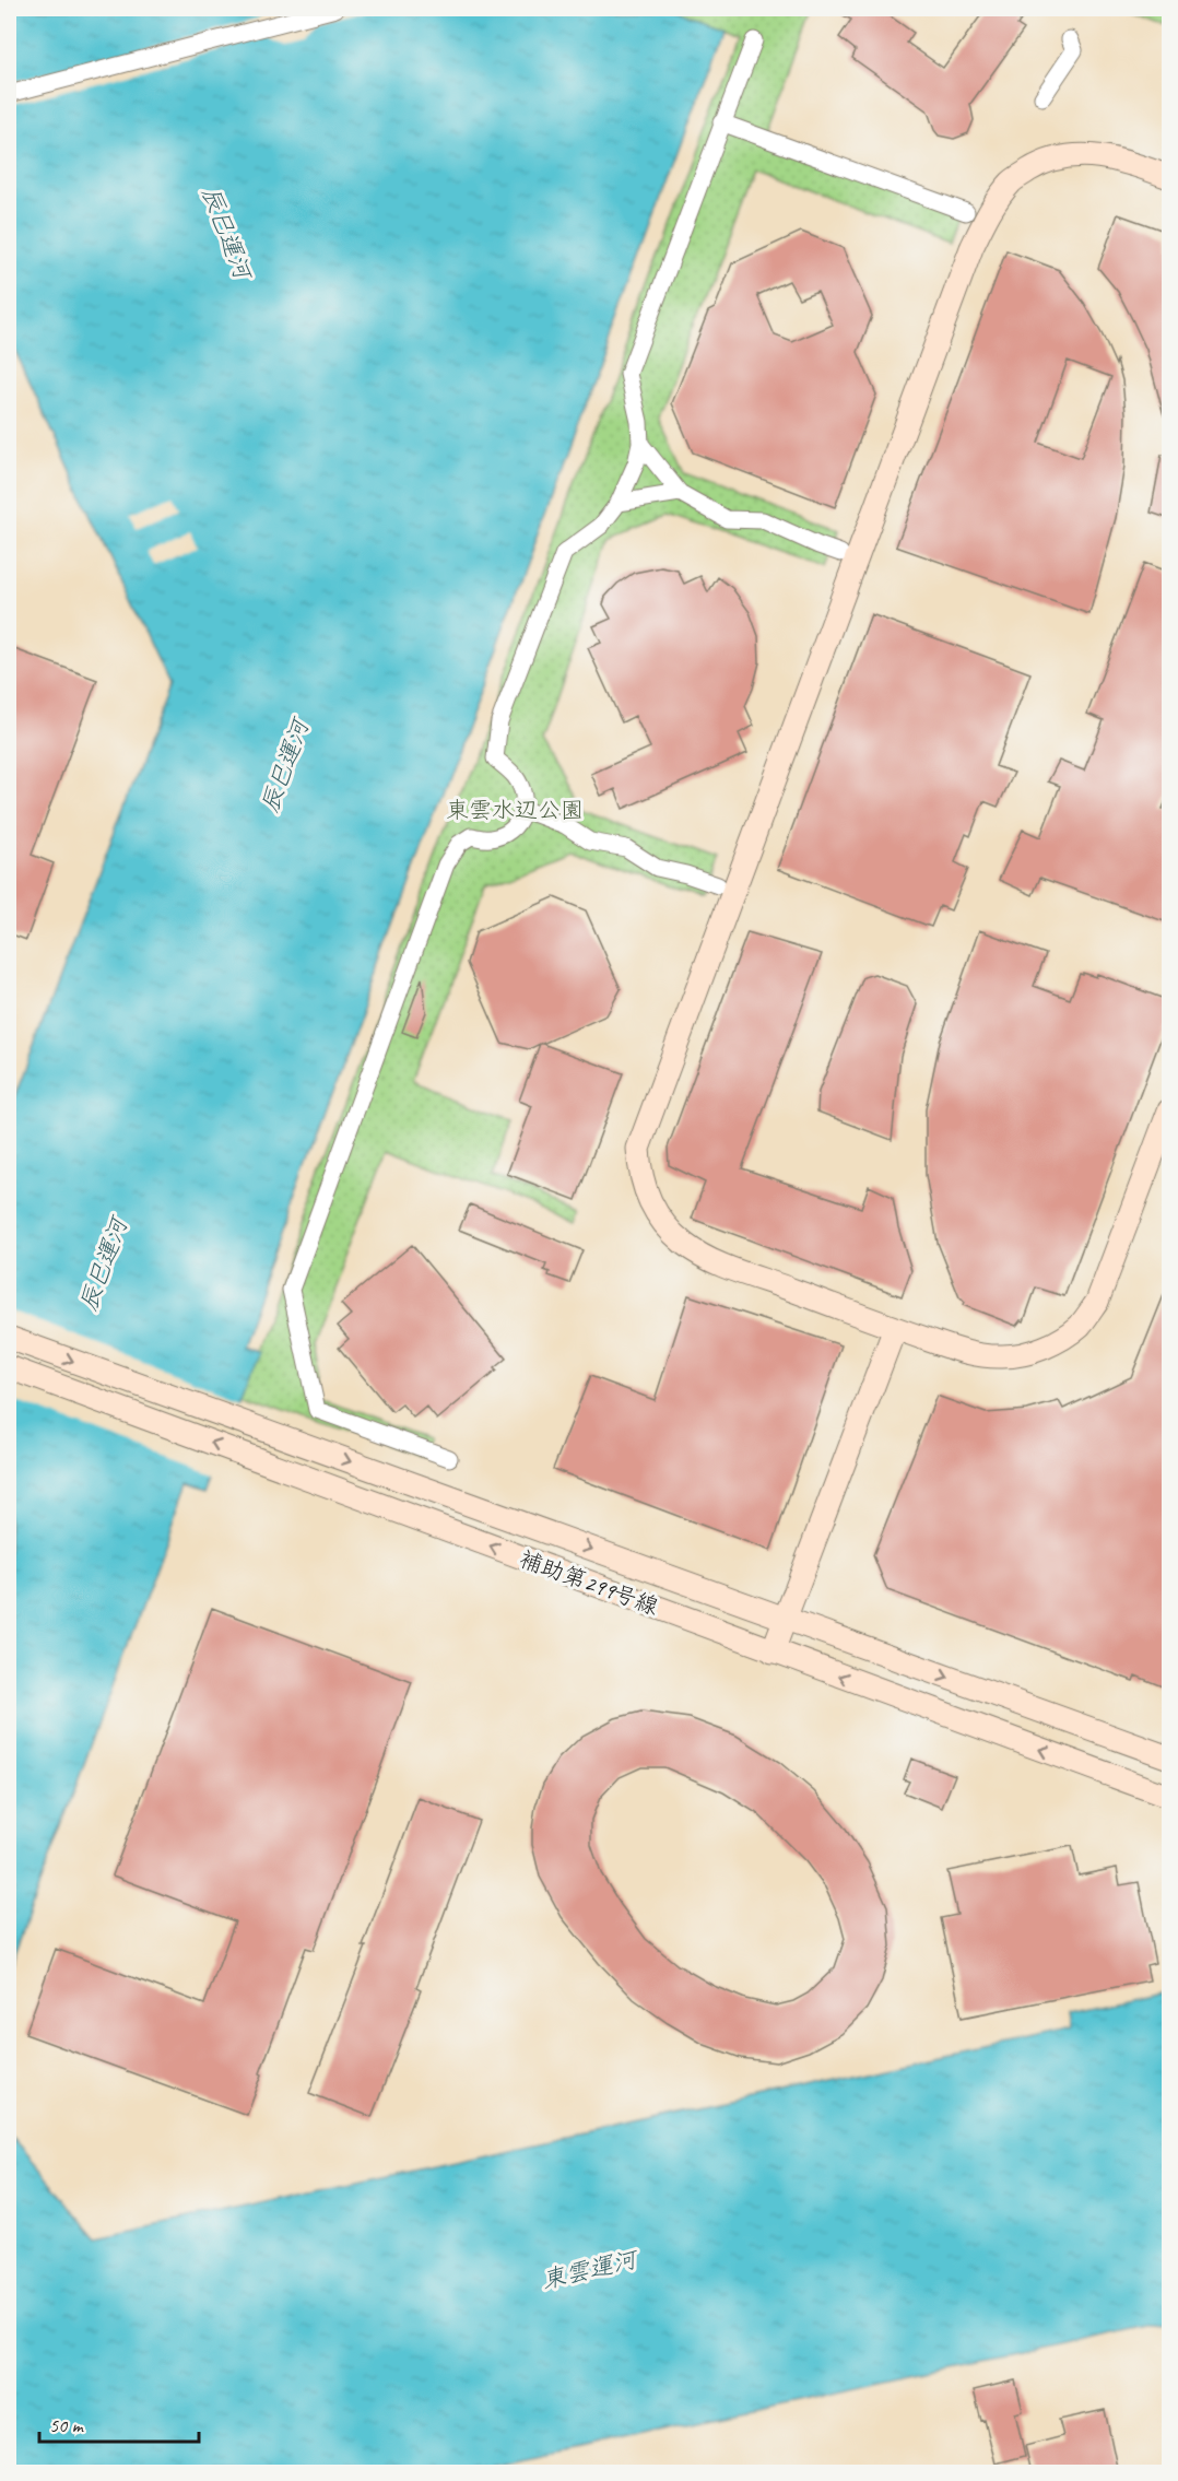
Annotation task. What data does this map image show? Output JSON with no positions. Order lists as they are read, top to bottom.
{
  "streets": {
    "street": ["補助第299号線"]
  },
  "water": ["辰巳運河", "東雲運河"],
  "parks": ["東雲水辺公園"],
  "scale_bar": "50 m"
}
